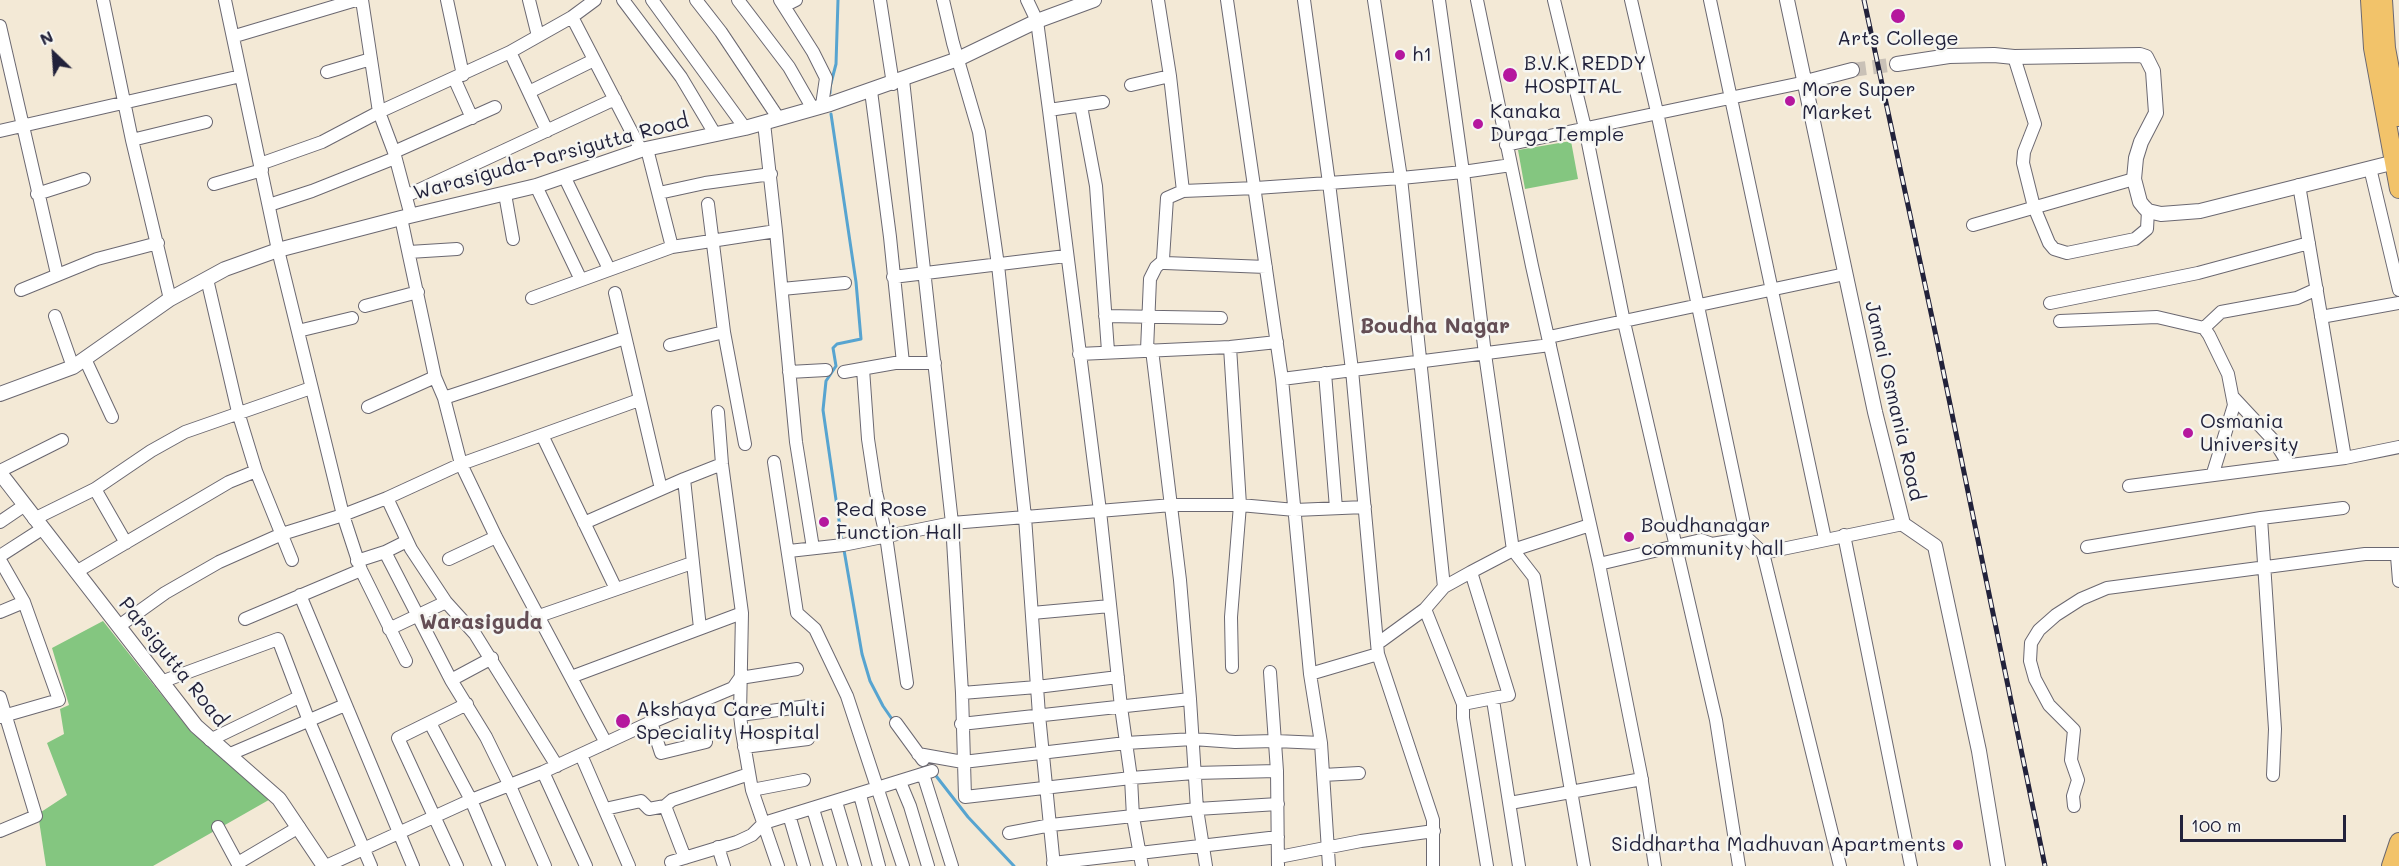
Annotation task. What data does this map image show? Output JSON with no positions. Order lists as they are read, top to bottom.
{
  "streets": {
    "street": ["Warasiguda-Parsigutta Road", "Jamai Osmania Road", "Parsigutta Road"]
  },
  "districts": ["Boudha Nagar", "Warasiguda"],
  "places": [
    "Arts College",
    "h1",
    "B.V.K. REDDY HOSPITAL",
    "More Super Market",
    "Kanaka Durga Temple",
    "Osmania University",
    "Red Rose Function Hall",
    "Boudhanagar community hall",
    "Akshaya Care Multi Speciality Hospital",
    "Siddhartha Madhuvan Apartments"
  ],
  "scale_bar": "100 m",
  "north": "top left"
}
